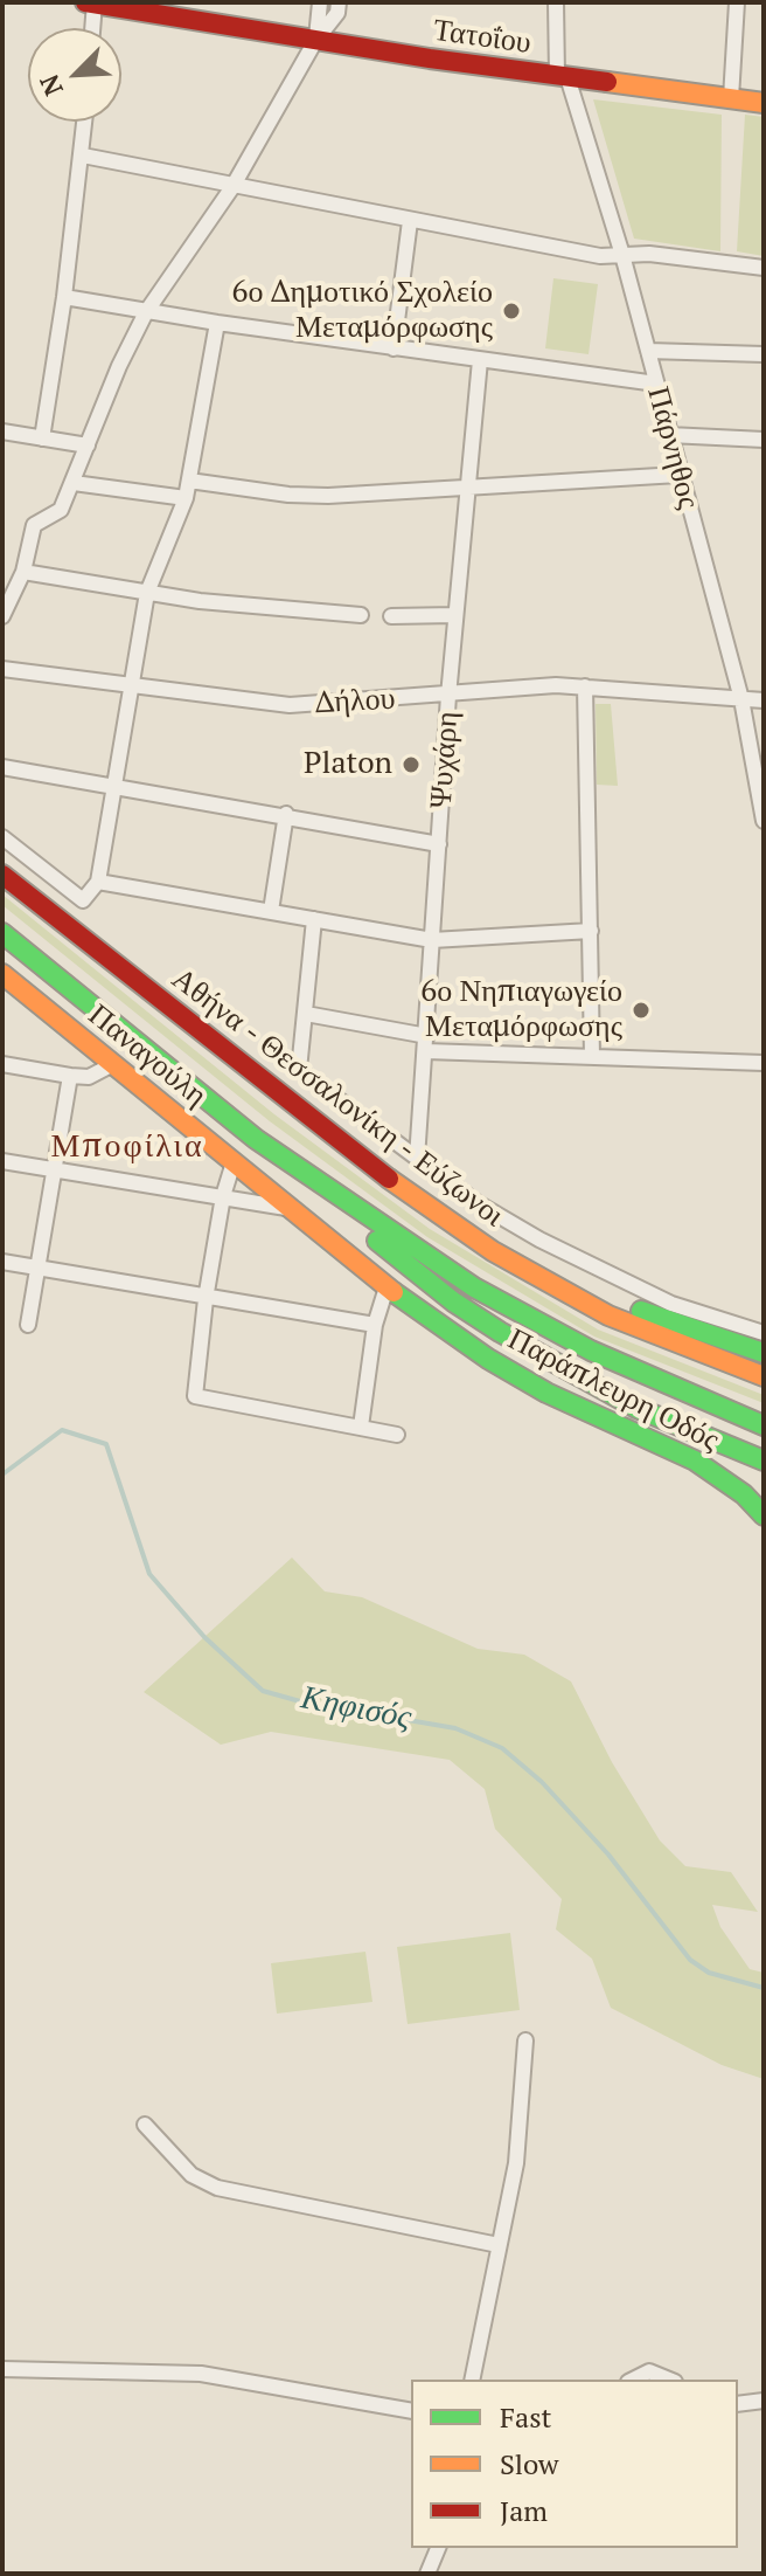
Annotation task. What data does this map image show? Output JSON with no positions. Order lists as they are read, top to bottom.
{
  "streets": {
    "main road": [
      "Τατοΐου",
      "Παναγούλη",
      "Αθήνα - Θεσσαλονίκη - Εύζωνοι",
      "Παράπλευρη Οδός"
    ],
    "street": ["Πάρνηθος", "Δήλου", "Ψυχάρη"]
  },
  "crossings": [
    ["Τατοΐου", "Πάρνηθος"],
    ["Πάρνηθος", "Δήλου"],
    ["Δήλου", "Ψυχάρη"],
    ["Παναγούλη", "Παράπλευρη Οδός"]
  ],
  "districts": ["Μποφίλια"],
  "water": ["Κηφισός"],
  "places": ["6ο Δημοτικό Σχολείο Μεταμόρφωσης", "Platon", "6ο Νηπιαγωγείο Μεταμόρφωσης"],
  "legend": ["Fast", "Slow", "Jam"],
  "north": "bottom left"
}
